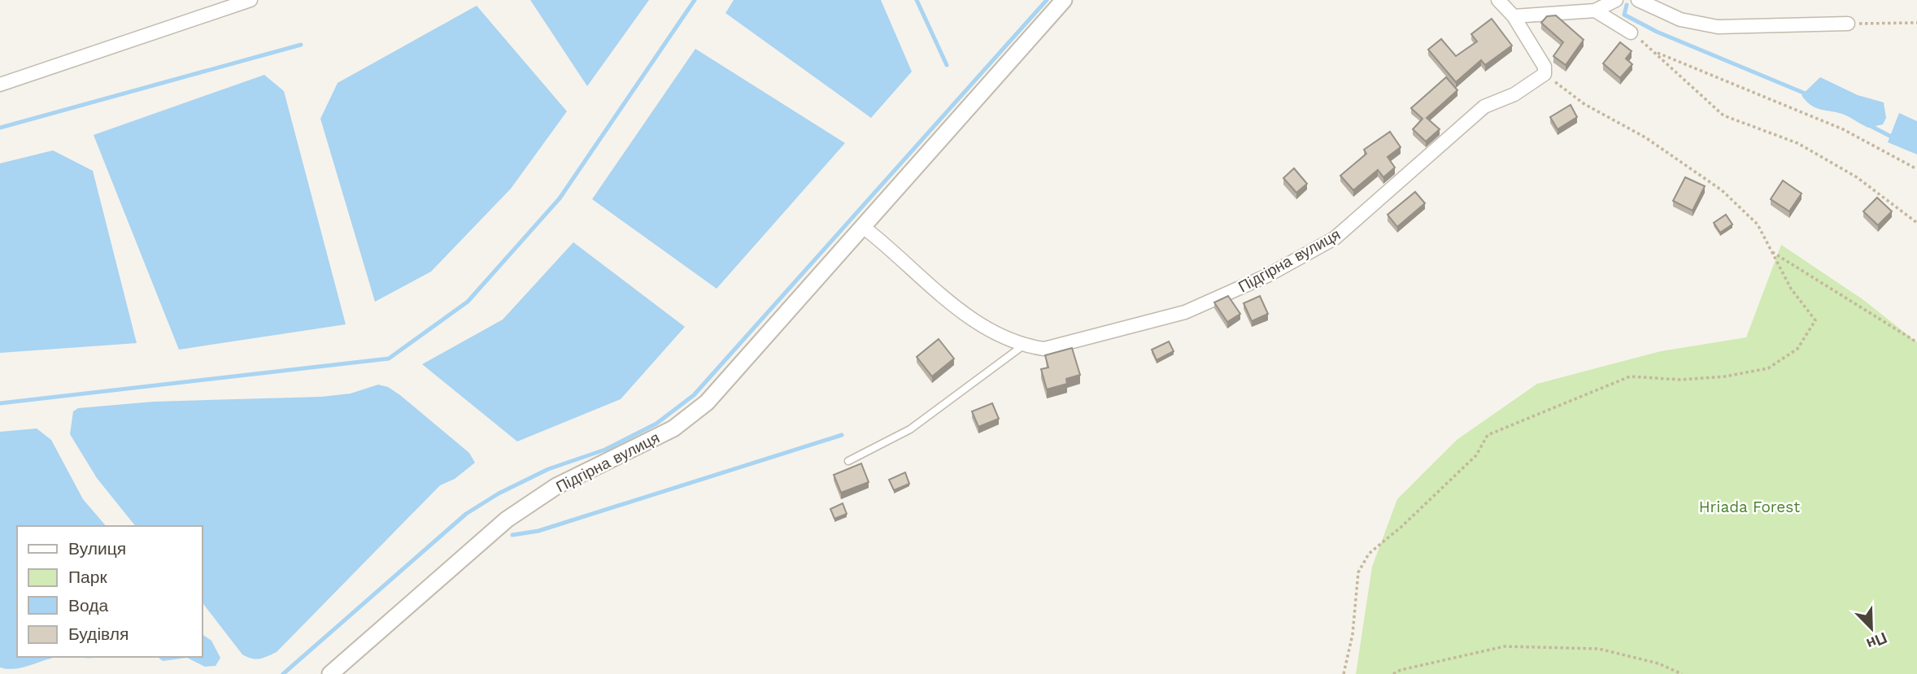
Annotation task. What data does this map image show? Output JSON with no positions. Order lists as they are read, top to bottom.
{
  "streets": {
    "street": ["Підгірна вулиця"]
  },
  "parks": ["Hriada Forest"],
  "legend": [
    "Вулиця",
    "Парк",
    "Вода",
    "Будівля"
  ],
  "north": "bottom right"
}
